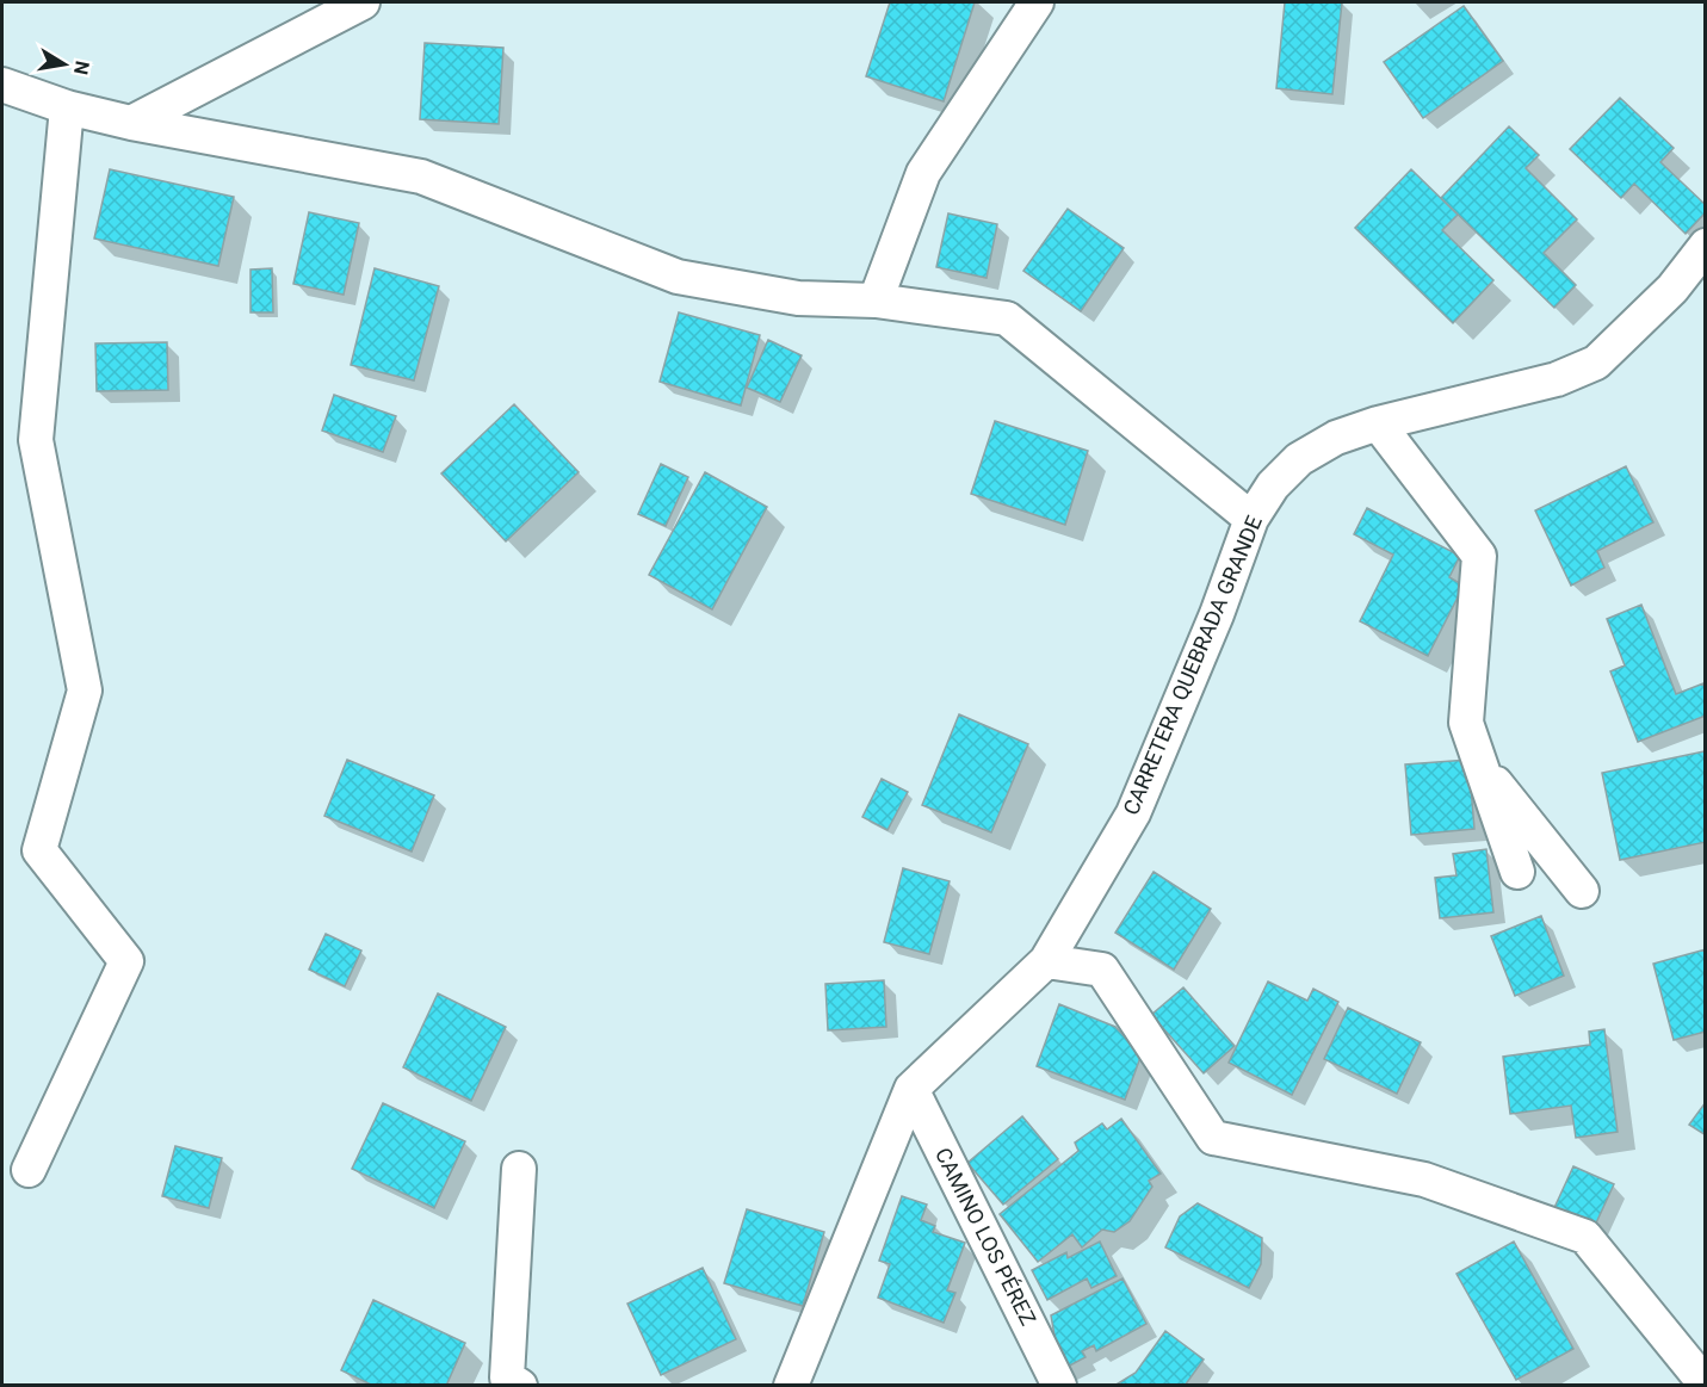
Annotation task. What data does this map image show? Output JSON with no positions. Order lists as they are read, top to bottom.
{
  "streets": {
    "street": ["CARRETERA QUEBRADA GRANDE", "CAMINO LOS PÉREZ"]
  },
  "crossings": [
    ["CARRETERA QUEBRADA GRANDE", "CAMINO LOS PÉREZ"]
  ],
  "north": "right"
}
